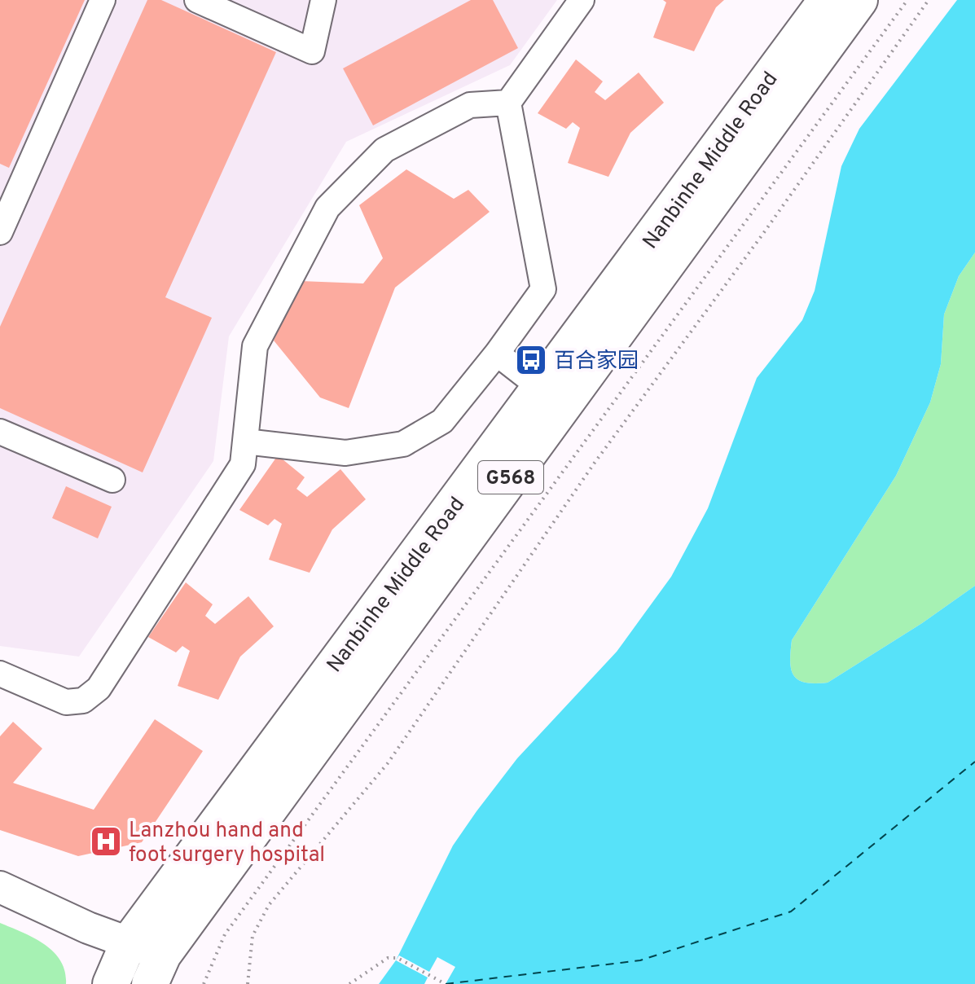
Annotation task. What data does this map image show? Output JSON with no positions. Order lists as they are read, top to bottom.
{
  "streets": {
    "highway": ["Nanbinhe Middle Road", "G568"]
  },
  "places": {
    "bus stop": ["百合家园"],
    "hospital": ["Lanzhou hand and foot surgery hospital"]
  }
}
